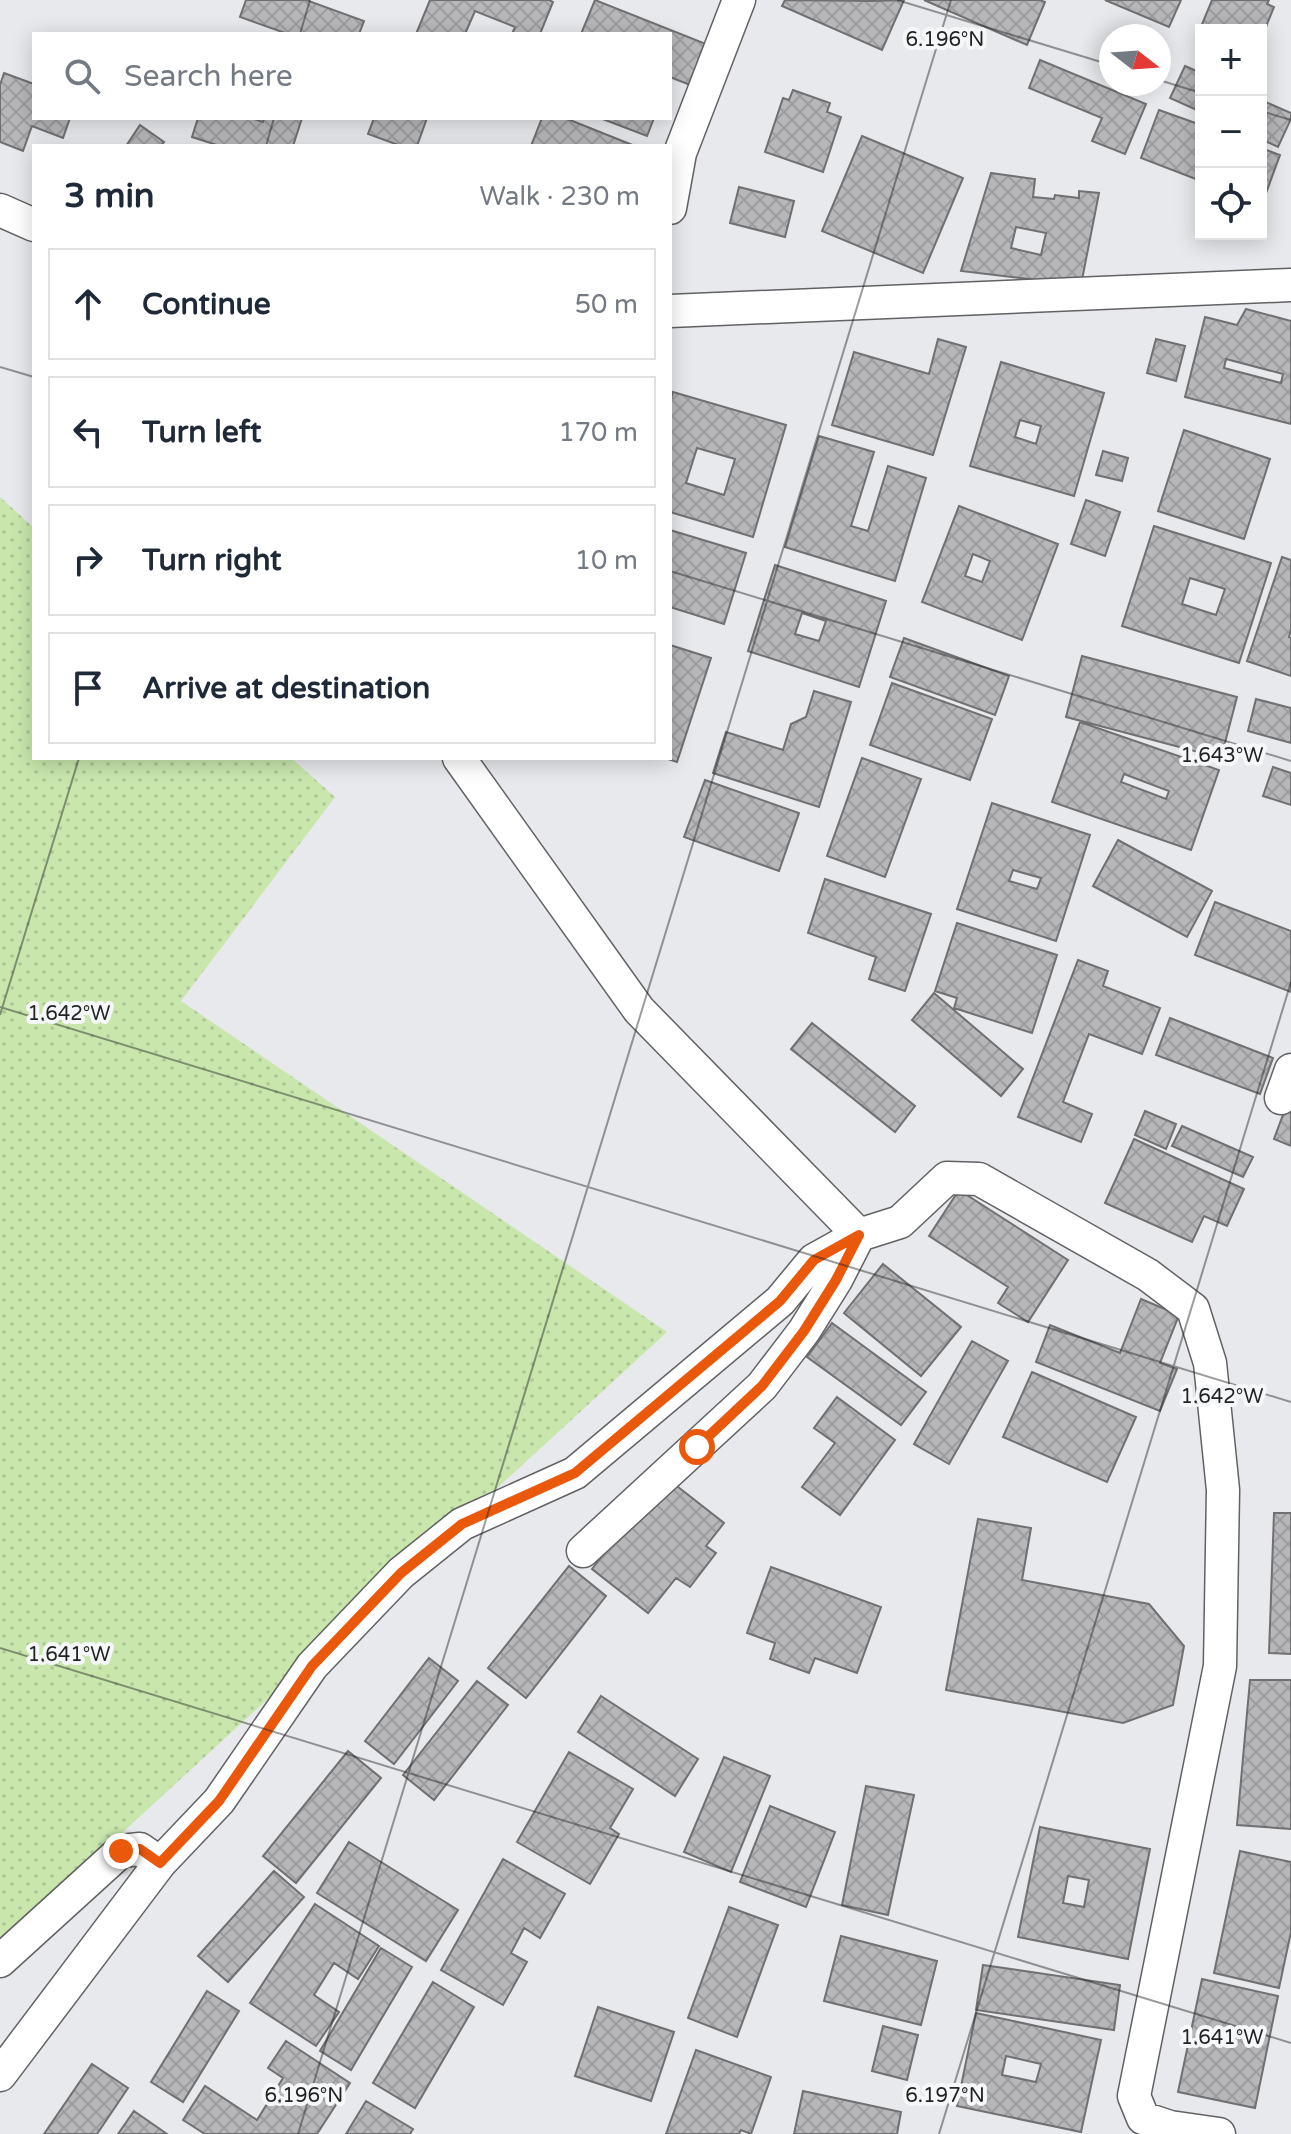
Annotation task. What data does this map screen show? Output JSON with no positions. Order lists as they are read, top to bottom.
{
  "north": "right",
  "page": {
    "map_buttons": ["+", "−"],
    "search": "Search here",
    "heading": ["3 min", "Walk · 230 m"],
    "list": [
      ["Continue", "50 m"],
      ["Turn left", "170 m"],
      ["Turn right", "10 m"],
      "Arrive at destination"
    ]
  },
  "coordinates": [
    "6.196°N",
    "1.643°W",
    "1.642°W",
    "1.641°W",
    "6.197°N"
  ]
}
